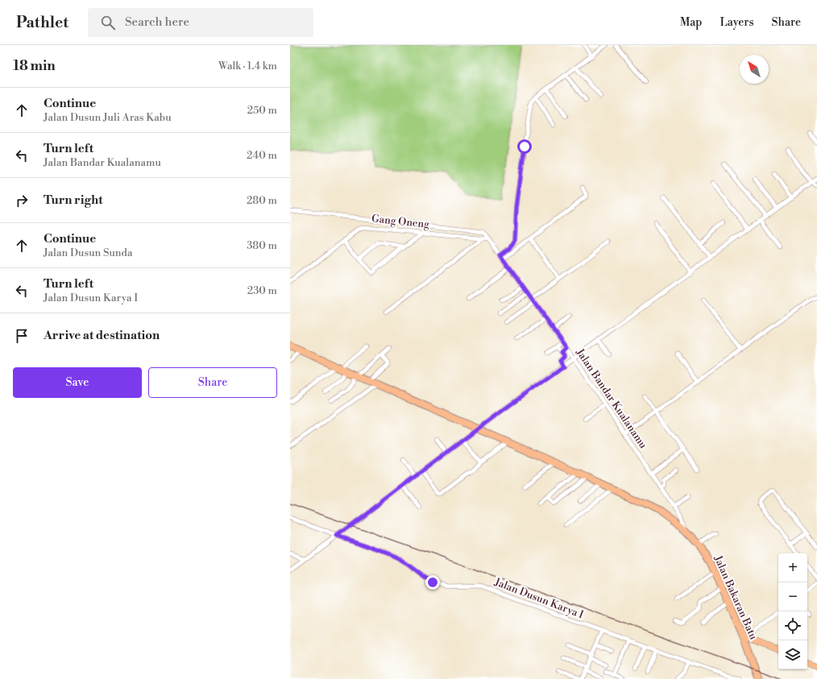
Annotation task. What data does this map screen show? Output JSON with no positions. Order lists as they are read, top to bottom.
{
  "streets": {
    "highway": ["Jalan Bakaran Batu"],
    "street": ["Gang Oneng", "Jalan Bandar Kualanamu", "Jalan Dusun Karya I"]
  },
  "crossings": [
    ["Gang Oneng", "Jalan Bandar Kualanamu"],
    ["Jalan Bandar Kualanamu", "Jalan Bakaran Batu"]
  ],
  "north": "top left",
  "page": {
    "header": "Pathlet",
    "search": "Search here",
    "nav": ["Map", "Layers", "Share"],
    "heading": ["18 min", "Walk · 1.4 km"],
    "list": [
      ["Continue", "Jalan Dusun Juli Aras Kabu", "250 m"],
      ["Turn left", "Jalan Bandar Kualanamu", "240 m"],
      ["Turn right", "280 m"],
      ["Continue", "Jalan Dusun Sunda", "380 m"],
      ["Turn left", "Jalan Dusun Karya I", "230 m"],
      "Arrive at destination"
    ],
    "buttons": ["Save", "Share"],
    "map_buttons": ["+", "−"]
  }
}
